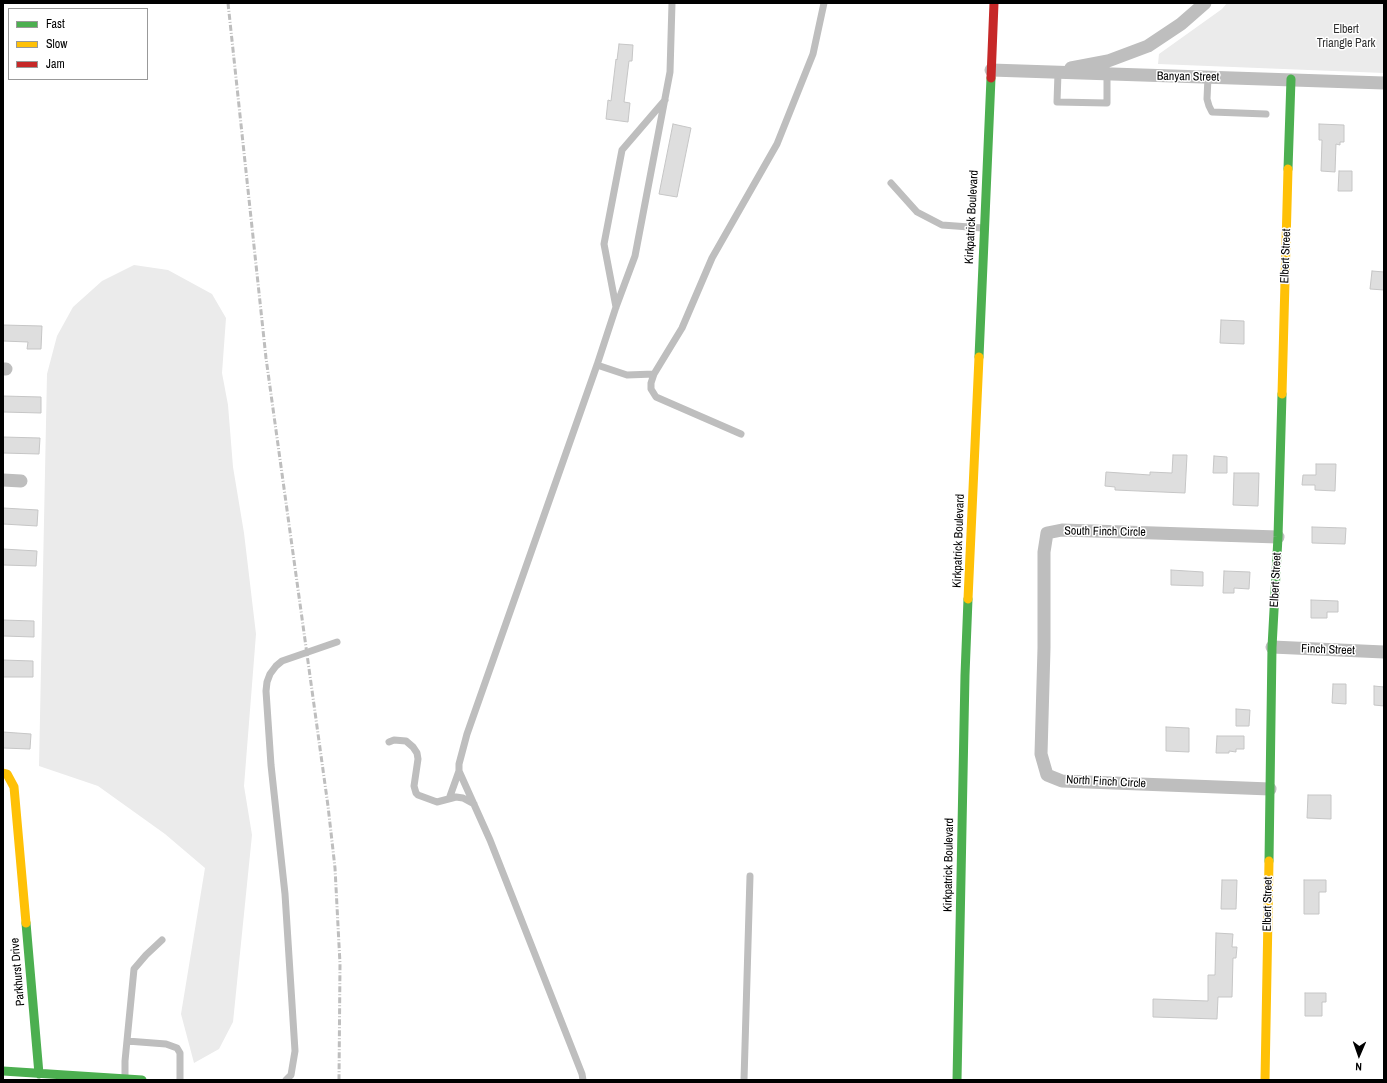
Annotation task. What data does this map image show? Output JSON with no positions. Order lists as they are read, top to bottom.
{
  "streets": {
    "street": [
      "Banyan Street",
      "Kirkpatrick Boulevard",
      "Elbert Street",
      "South Finch Circle",
      "Finch Street",
      "North Finch Circle",
      "Parkhurst Drive"
    ]
  },
  "crossings": [
    ["Banyan Street", "Kirkpatrick Boulevard"],
    ["Banyan Street", "Elbert Street"],
    ["Elbert Street", "South Finch Circle"],
    ["Elbert Street", "Finch Street"],
    ["Elbert Street", "North Finch Circle"],
    ["South Finch Circle", "North Finch Circle"]
  ],
  "parks": ["Elbert Triangle Park"],
  "legend": ["Fast", "Slow", "Jam"],
  "north": "bottom"
}
